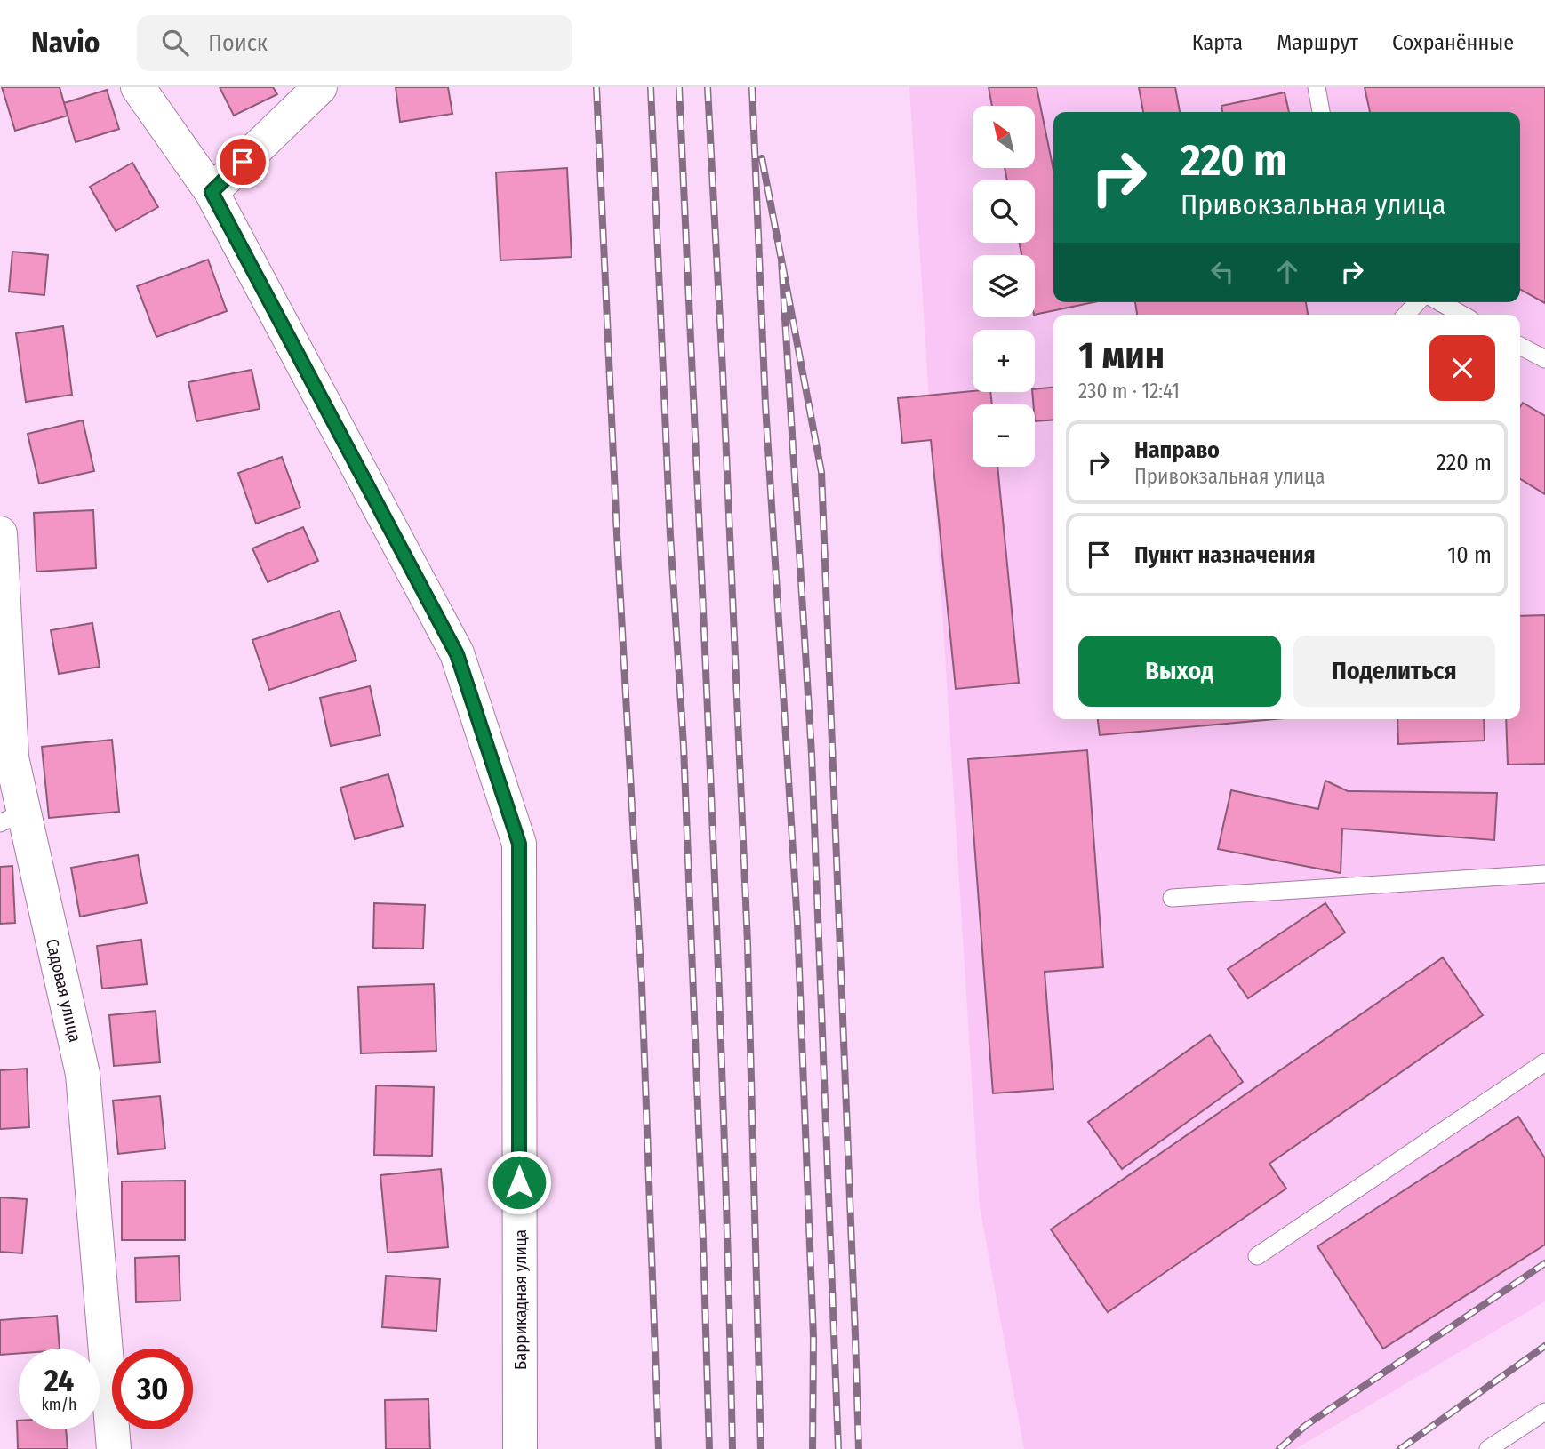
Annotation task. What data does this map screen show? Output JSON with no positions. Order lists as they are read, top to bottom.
{
  "streets": {
    "street": ["Садовая улица", "Баррикадная улица"]
  },
  "north": "top left",
  "page": {
    "header": "Navio",
    "search": "Поиск",
    "nav": ["Карта", "Маршрут", "Сохранённые"],
    "map_buttons": ["+", "−"],
    "turn": ["220 m", "Привокзальная улица"],
    "heading": ["1 мин", "230 m · 12:41"],
    "list": [
      {
        "name": "Направо",
        "note": "Привокзальная улица",
        "value": "220 m"
      },
      {
        "name": "Пункт назначения",
        "value": "10 m"
      }
    ],
    "buttons": ["Выход", "Поделиться"],
    "speed": "24 km/h",
    "limit": "30"
  }
}
